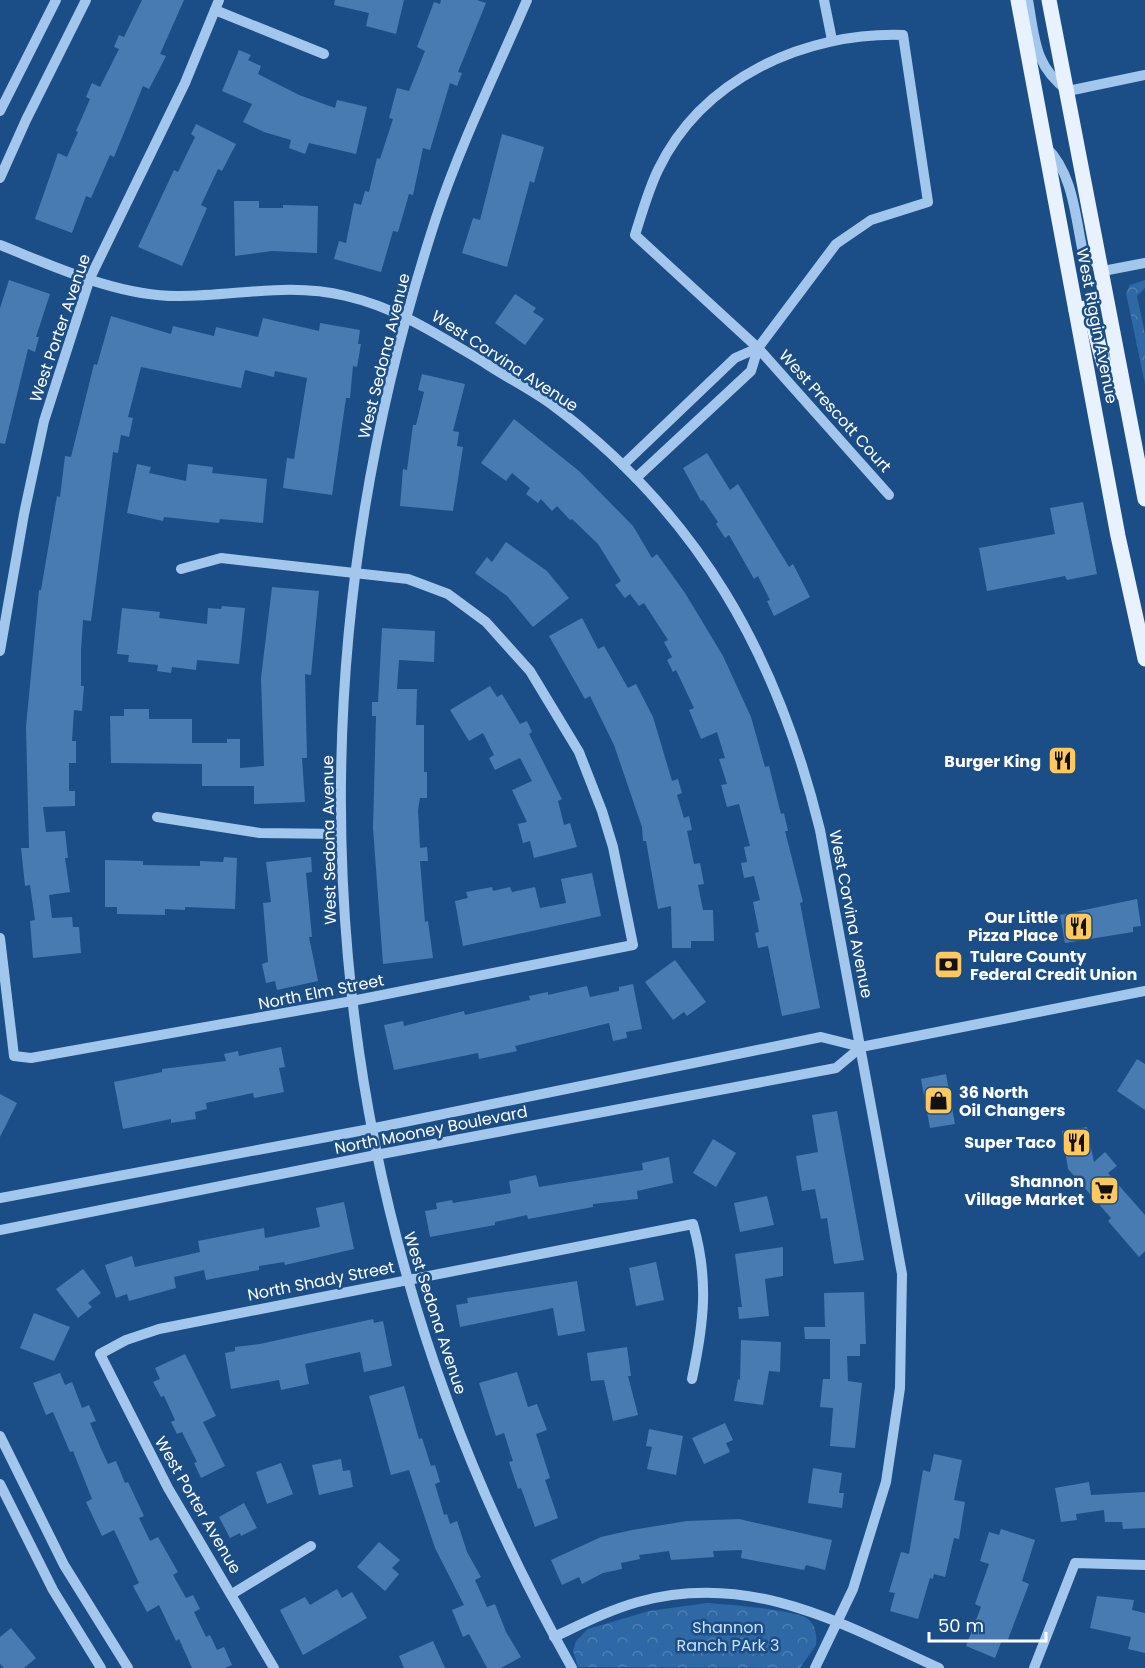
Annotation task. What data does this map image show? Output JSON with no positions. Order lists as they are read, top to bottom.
{
  "streets": {
    "main road": ["West Riggin Avenue"],
    "street": [
      "West Porter Avenue",
      "West Sedona Avenue",
      "West Corvina Avenue",
      "West Prescott Court",
      "North Elm Street",
      "North Mooney Boulevard",
      "North Shady Street"
    ]
  },
  "crossings": [
    ["West Porter Avenue", "West Corvina Avenue"],
    ["West Porter Avenue", "North Shady Street"],
    ["West Sedona Avenue", "West Corvina Avenue"],
    ["West Sedona Avenue", "North Elm Street"],
    ["West Sedona Avenue", "North Mooney Boulevard"],
    ["West Sedona Avenue", "North Shady Street"],
    ["West Corvina Avenue", "North Mooney Boulevard"]
  ],
  "parks": ["Shannon Ranch PArk 3"],
  "places": {
    "restaurant": ["Burger King", "Our Little Pizza Place", "Super Taco"],
    "bank": ["Tulare County Federal Credit Union"],
    "shop": ["36 North Oil Changers"],
    "supermarket": ["Shannon Village Market"]
  },
  "scale_bar": "50 m"
}
